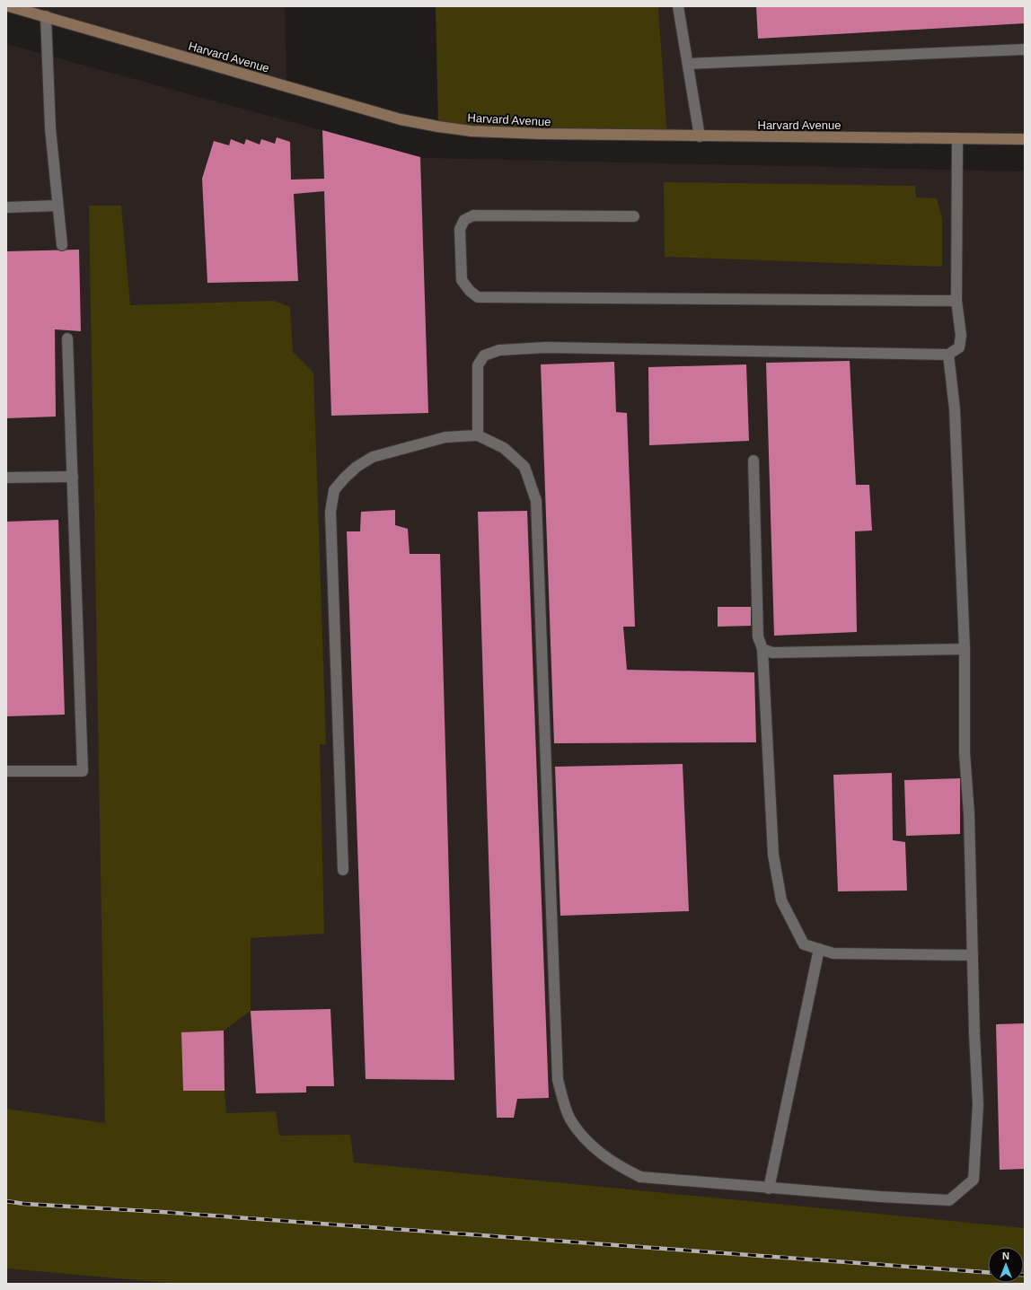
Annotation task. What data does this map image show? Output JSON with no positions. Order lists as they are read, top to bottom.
{
  "streets": {
    "main road": ["Harvard Avenue"]
  },
  "north": "top"
}
